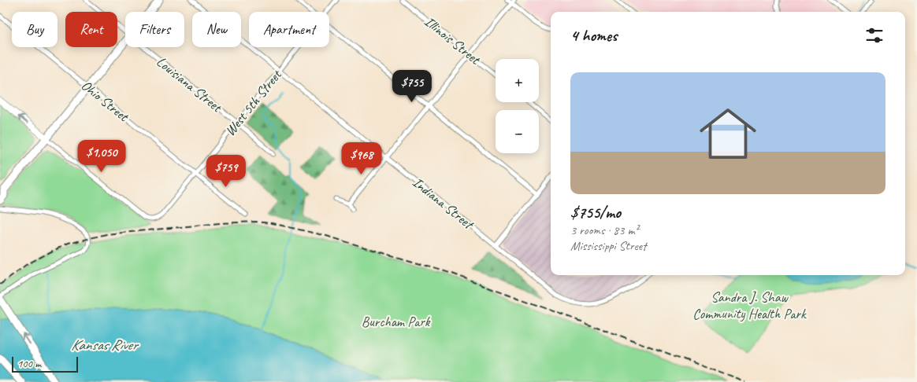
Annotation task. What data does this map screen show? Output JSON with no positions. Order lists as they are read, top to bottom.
{
  "streets": {
    "street": [
      "Illinois Street",
      "Louisiana Street",
      "Ohio Street",
      "West 5th Street",
      "Indiana Street"
    ]
  },
  "crossings": [
    ["Louisiana Street", "West 5th Street"],
    ["Ohio Street", "West 5th Street"],
    ["West 5th Street", "Indiana Street"]
  ],
  "water": ["Kansas River"],
  "parks": ["Sandra J. Shaw Community Health Park", "Burcham Park"],
  "scale_bar": "100 m",
  "page": {
    "chip": [
      "Buy",
      "Rent",
      "Filters",
      "New",
      "Apartment"
    ],
    "heading": "4 homes",
    "map_buttons": ["+", "−"],
    "list": [
      {
        "name": "$755/mo",
        "note": "3 rooms · 83 m² · Mississippi Street"
      }
    ],
    "price": [
      "$755",
      "$1,050",
      "$968",
      "$759"
    ],
    "scale": "100 m"
  }
}
